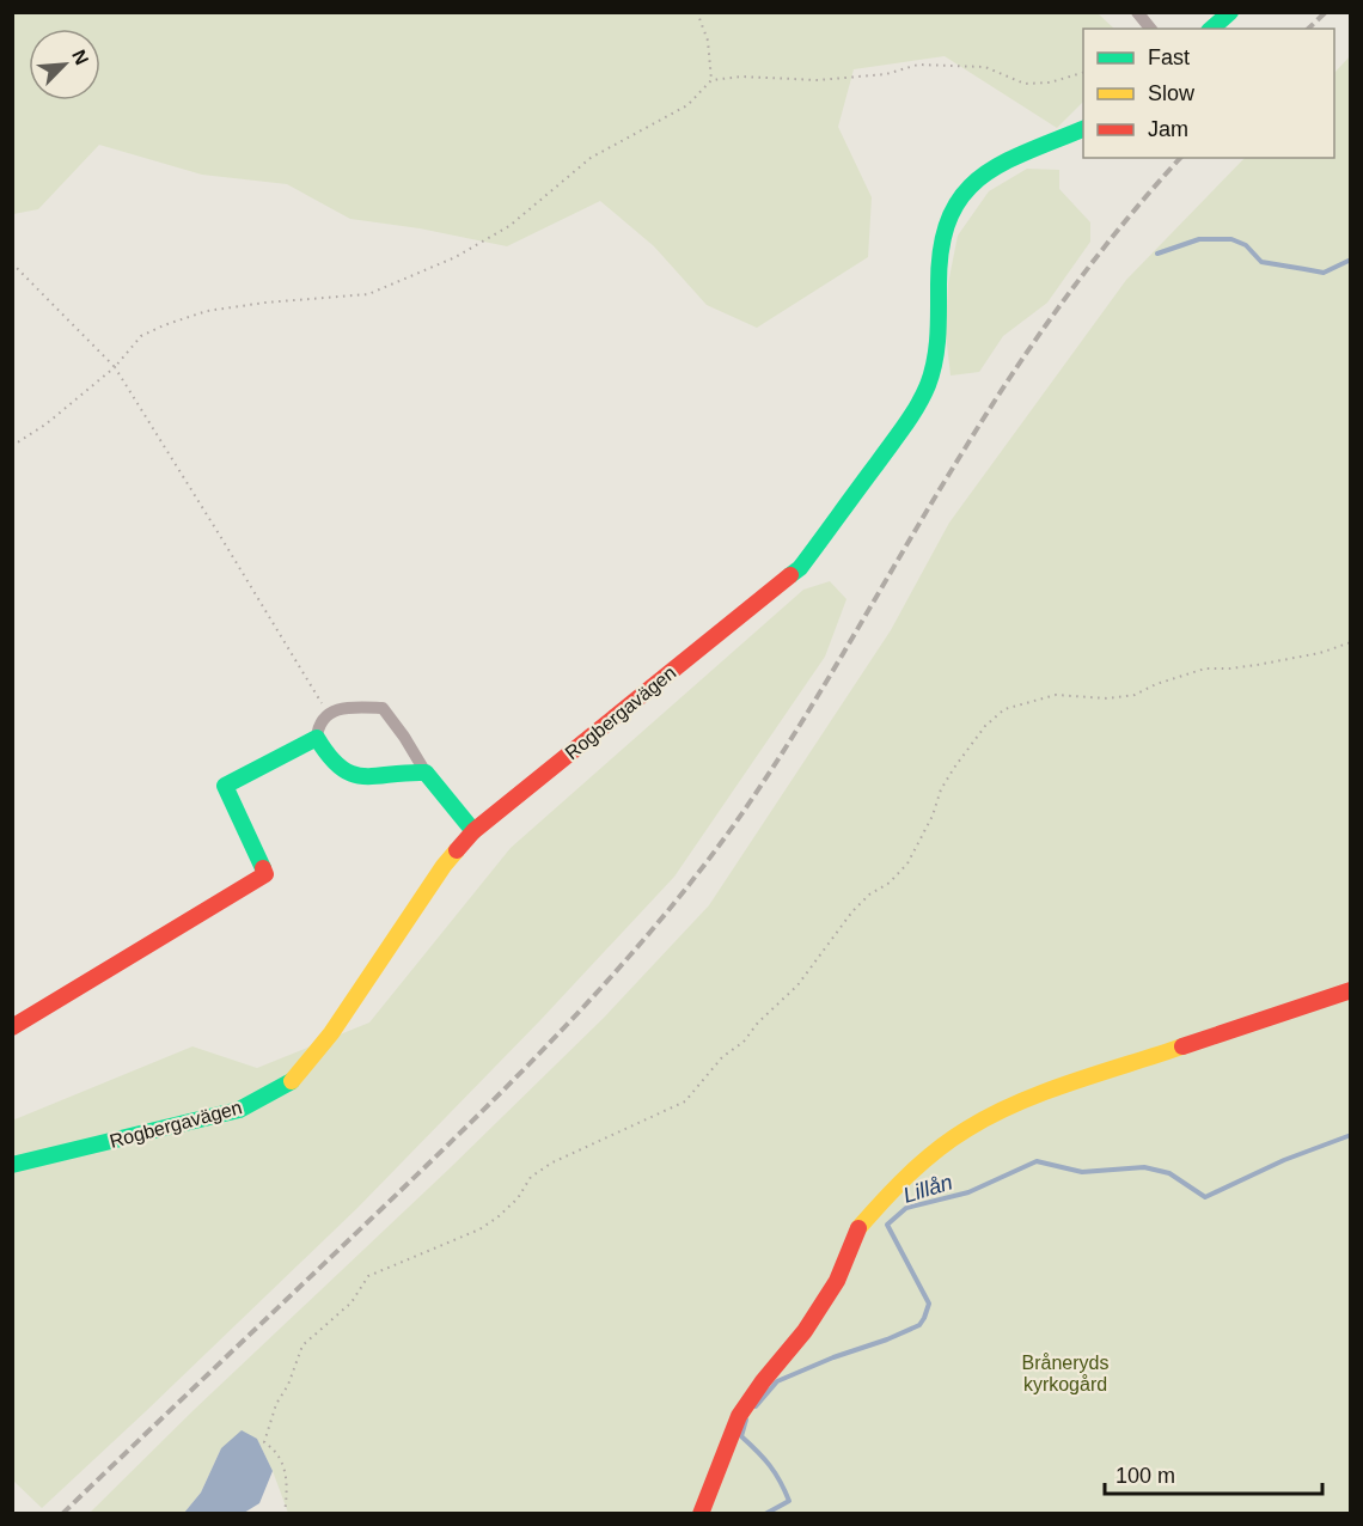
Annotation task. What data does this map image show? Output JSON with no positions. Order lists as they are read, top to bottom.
{
  "streets": {
    "street": ["Rogbergavägen"]
  },
  "water": ["Lillån"],
  "parks": ["Bråneryds kyrkogård"],
  "legend": ["Fast", "Slow", "Jam"],
  "scale_bar": "100 m",
  "north": "top right"
}
